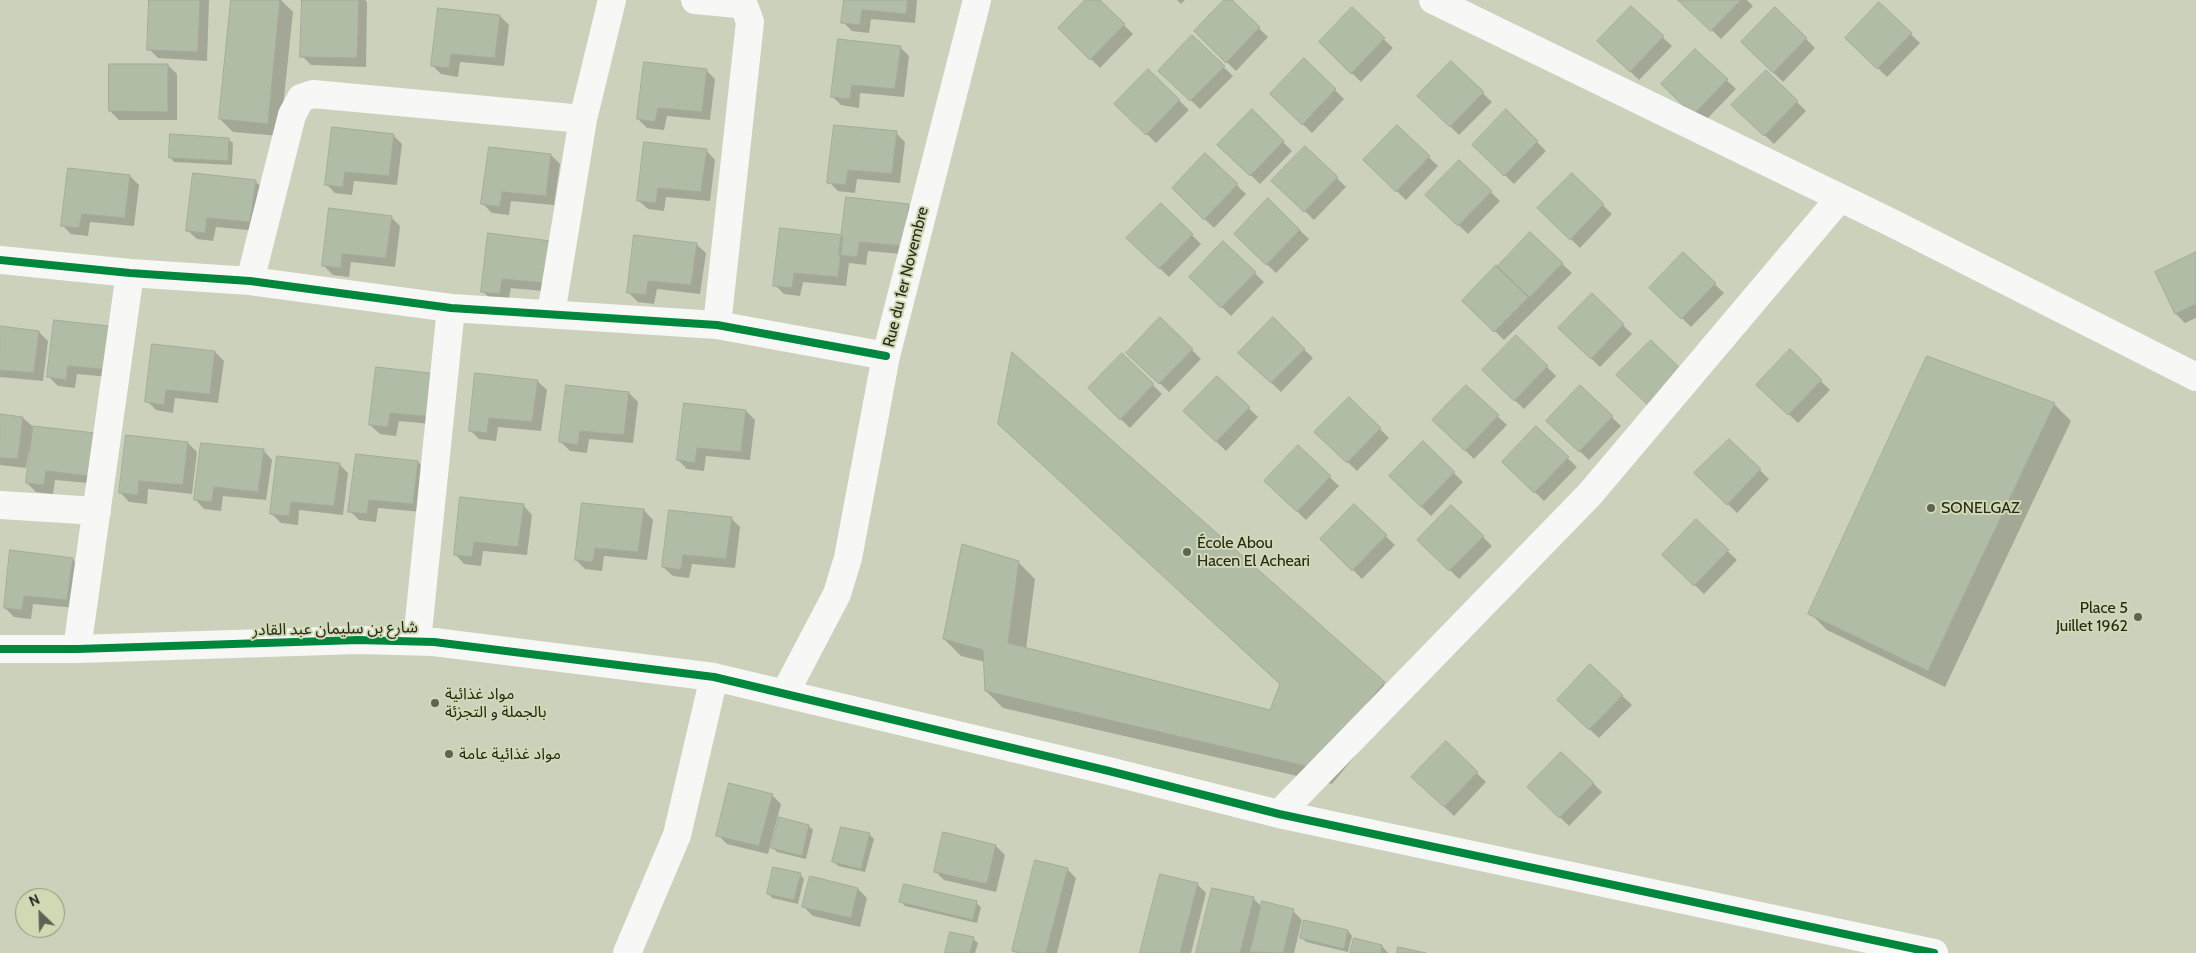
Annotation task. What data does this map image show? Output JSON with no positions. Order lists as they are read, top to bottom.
{
  "streets": {
    "street": ["Rue du 1er Novembre", "شارع بن سليمان عبد القادر"]
  },
  "crossings": [
    ["Rue du 1er Novembre", "شارع بن سليمان عبد القادر"]
  ],
  "places": [
    "SONELGAZ",
    "École Abou Hacen El Acheari",
    "Place 5 Juillet 1962",
    "مواد غذائية بالجملة و التجزئة",
    "مواد غذائية عامة"
  ],
  "north": "top left"
}
